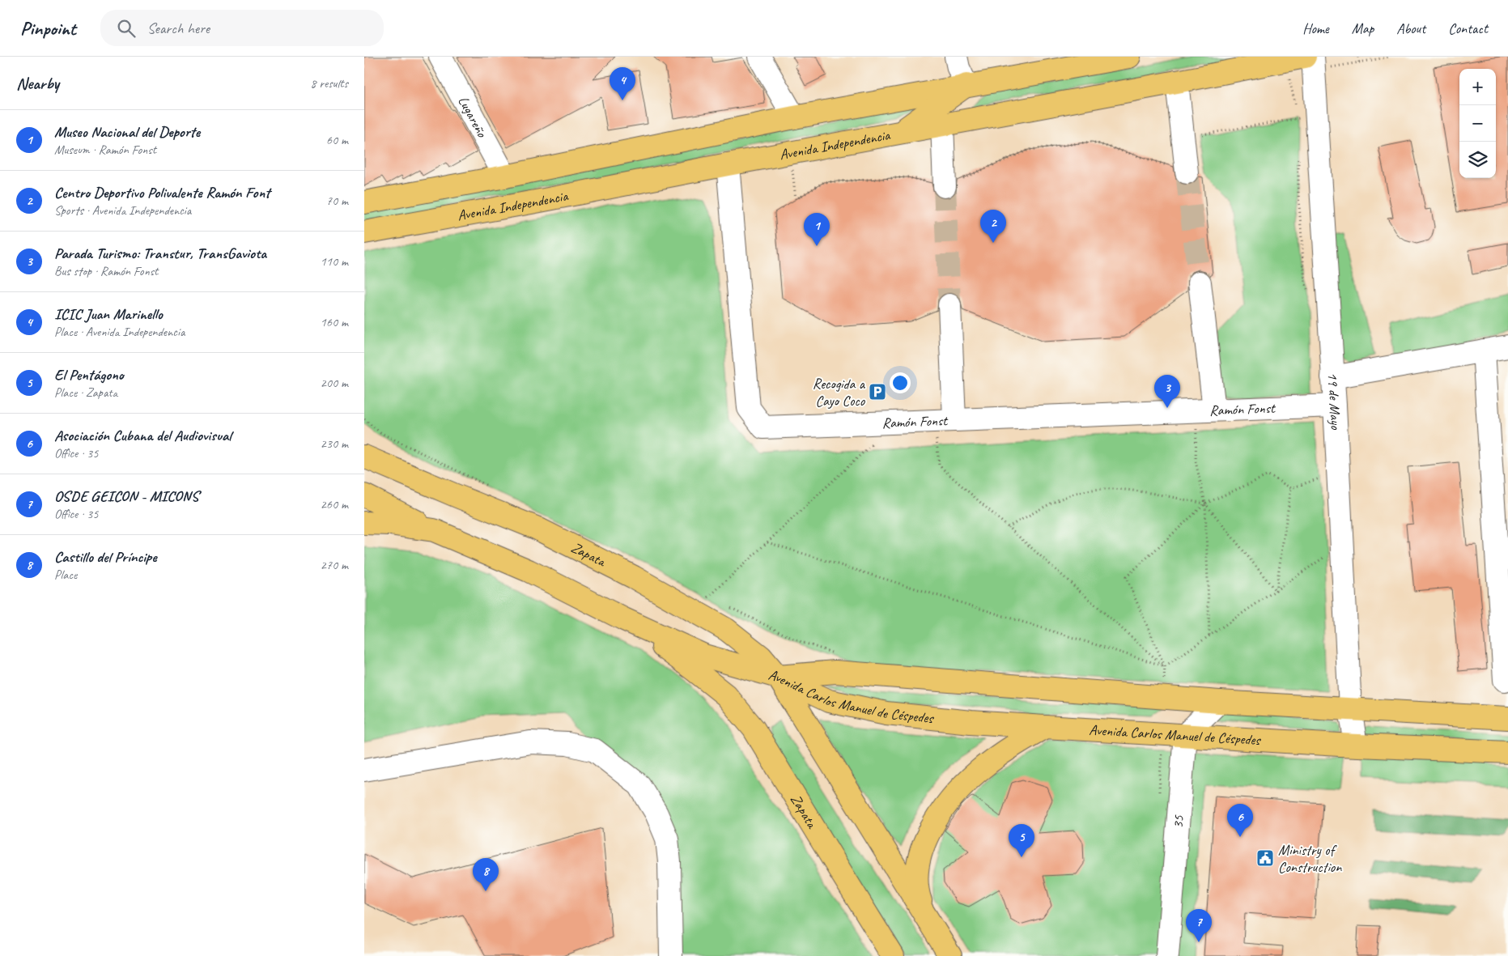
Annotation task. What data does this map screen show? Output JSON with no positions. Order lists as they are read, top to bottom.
{
  "streets": {
    "main road": ["Avenida Independencia", "Zapata", "Avenida Carlos Manuel de Céspedes"],
    "street": [
      "Lugareño",
      "19 de Mayo",
      "Ramón Fonst",
      "35"
    ]
  },
  "crossings": [
    ["Lugareño", "Avenida Independencia"],
    ["Avenida Independencia", "Ramón Fonst"],
    ["19 de Mayo", "Ramón Fonst"],
    ["19 de Mayo", "Avenida Carlos Manuel de Céspedes"],
    ["Zapata", "Avenida Carlos Manuel de Céspedes"],
    ["Avenida Carlos Manuel de Céspedes", "35"]
  ],
  "places": {
    "parking": ["Recogida a Cayo Coco"],
    "public building": ["Ministry of Construction"]
  },
  "page": {
    "header": "Pinpoint",
    "search": "Search here",
    "nav": [
      "Home",
      "Map",
      "About",
      "Contact"
    ],
    "heading": ["Nearby", "8 results"],
    "pins": [
      "4",
      "2",
      "1",
      "3",
      "6",
      "5",
      "8",
      "7"
    ],
    "map_buttons": ["+", "−"],
    "list": [
      {
        "mark": "1",
        "name": "Museo Nacional del Deporte",
        "note": "Museum · Ramón Fonst",
        "value": "60 m"
      },
      {
        "mark": "2",
        "name": "Centro Deportivo Polivalente Ramón Font",
        "note": "Sports · Avenida Independencia",
        "value": "70 m"
      },
      {
        "mark": "3",
        "name": "Parada Turismo: Transtur, TransGaviota",
        "note": "Bus stop · Ramón Fonst",
        "value": "110 m"
      },
      {
        "mark": "4",
        "name": "ICIC Juan Marinello",
        "note": "Place · Avenida Independencia",
        "value": "160 m"
      },
      {
        "mark": "5",
        "name": "El Pentágono",
        "note": "Place · Zapata",
        "value": "200 m"
      },
      {
        "mark": "6",
        "name": "Asociación Cubana del Audiovisual",
        "note": "Office · 35",
        "value": "230 m"
      },
      {
        "mark": "7",
        "name": "OSDE GEICON - MICONS",
        "note": "Office · 35",
        "value": "260 m"
      },
      {
        "mark": "8",
        "name": "Castillo del Príncipe",
        "note": "Place",
        "value": "270 m"
      }
    ]
  }
}
